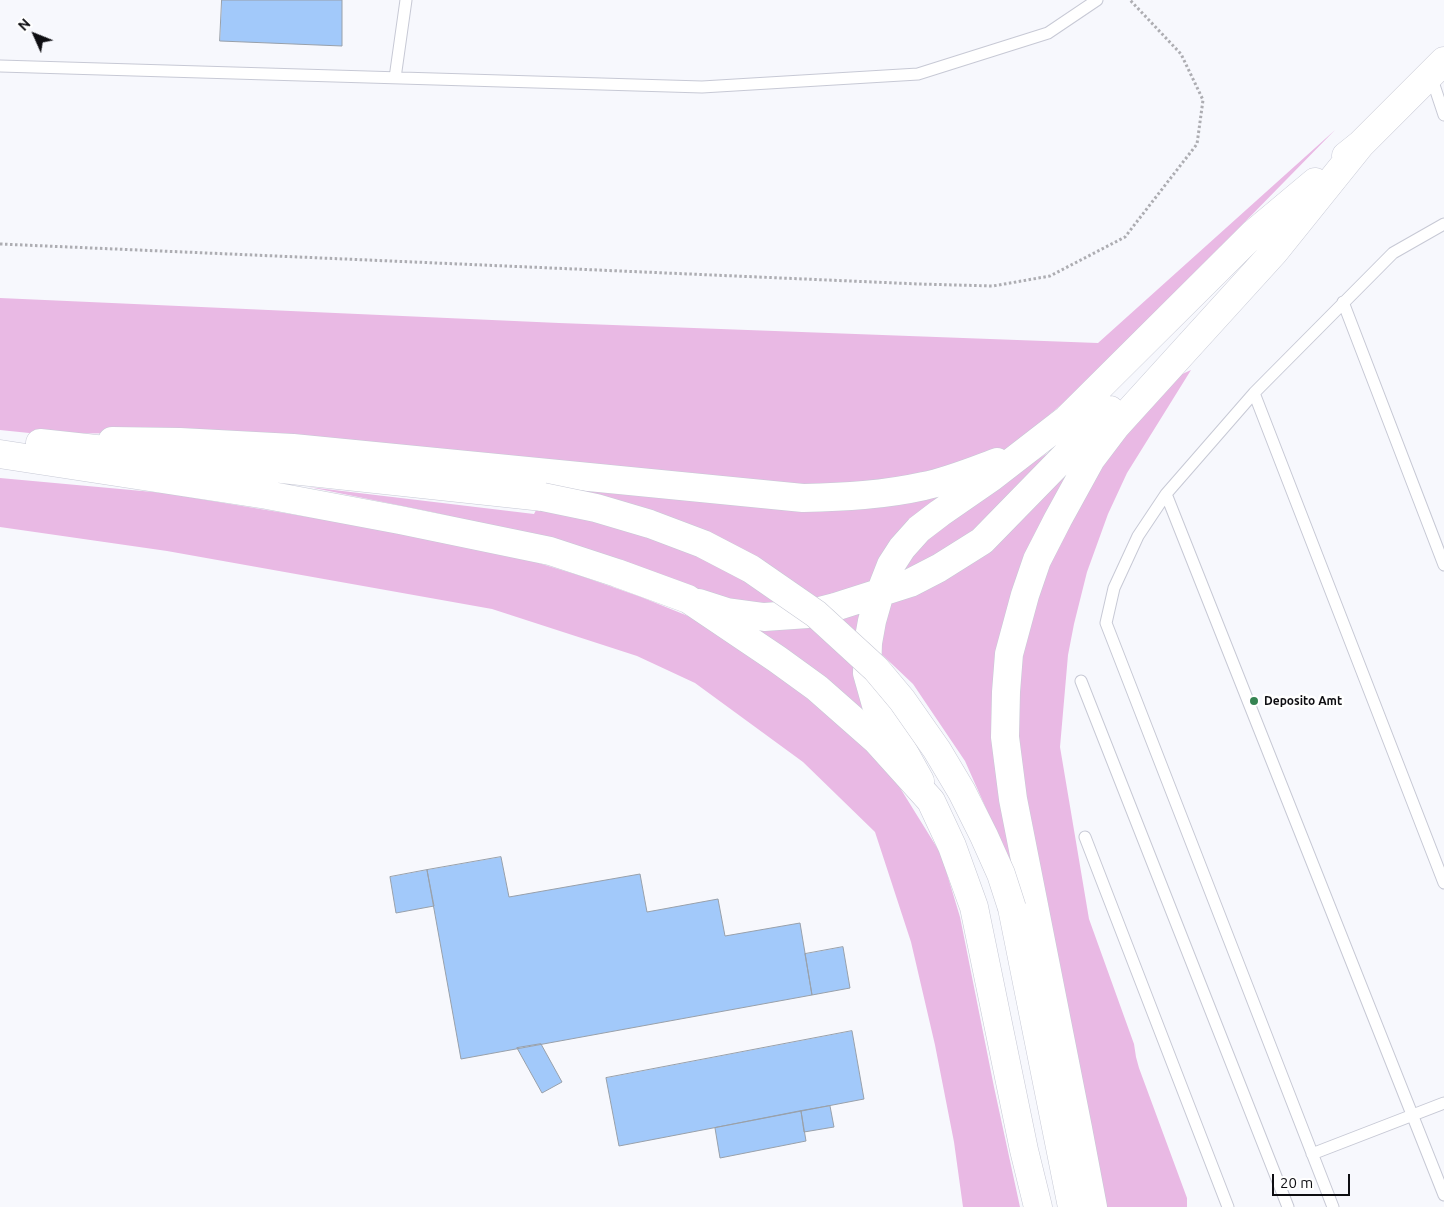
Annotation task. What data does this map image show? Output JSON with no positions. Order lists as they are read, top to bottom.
{
  "places": ["Deposito Amt"],
  "scale_bar": "20 m",
  "north": "top left"
}
